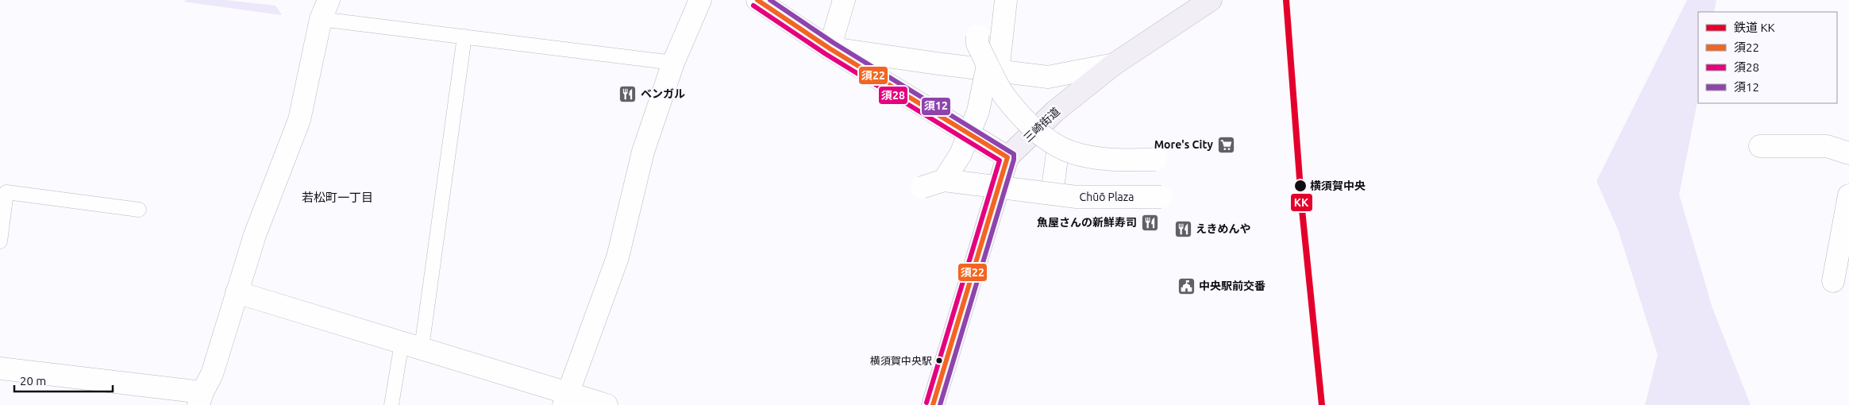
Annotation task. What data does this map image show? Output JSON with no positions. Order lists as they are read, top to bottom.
{
  "streets": {
    "main road": ["三崎街道"],
    "street": ["Chūō Plaza"]
  },
  "districts": ["若松町一丁目"],
  "places": {
    "restaurant": ["ベンガル", "魚屋さんの新鮮寿司", "えきめんや"],
    "supermarket": ["More's City"],
    "other": ["横須賀中央", "横須賀中央駅"],
    "public building": ["中央駅前交番"]
  },
  "lines": [
    "rail line KK",
    "transit line 須22",
    "transit line 須12",
    "transit line 須28"
  ],
  "legend": [
    "鉄道 KK",
    "須22",
    "須28",
    "須12"
  ],
  "scale_bar": "20 m"
}
